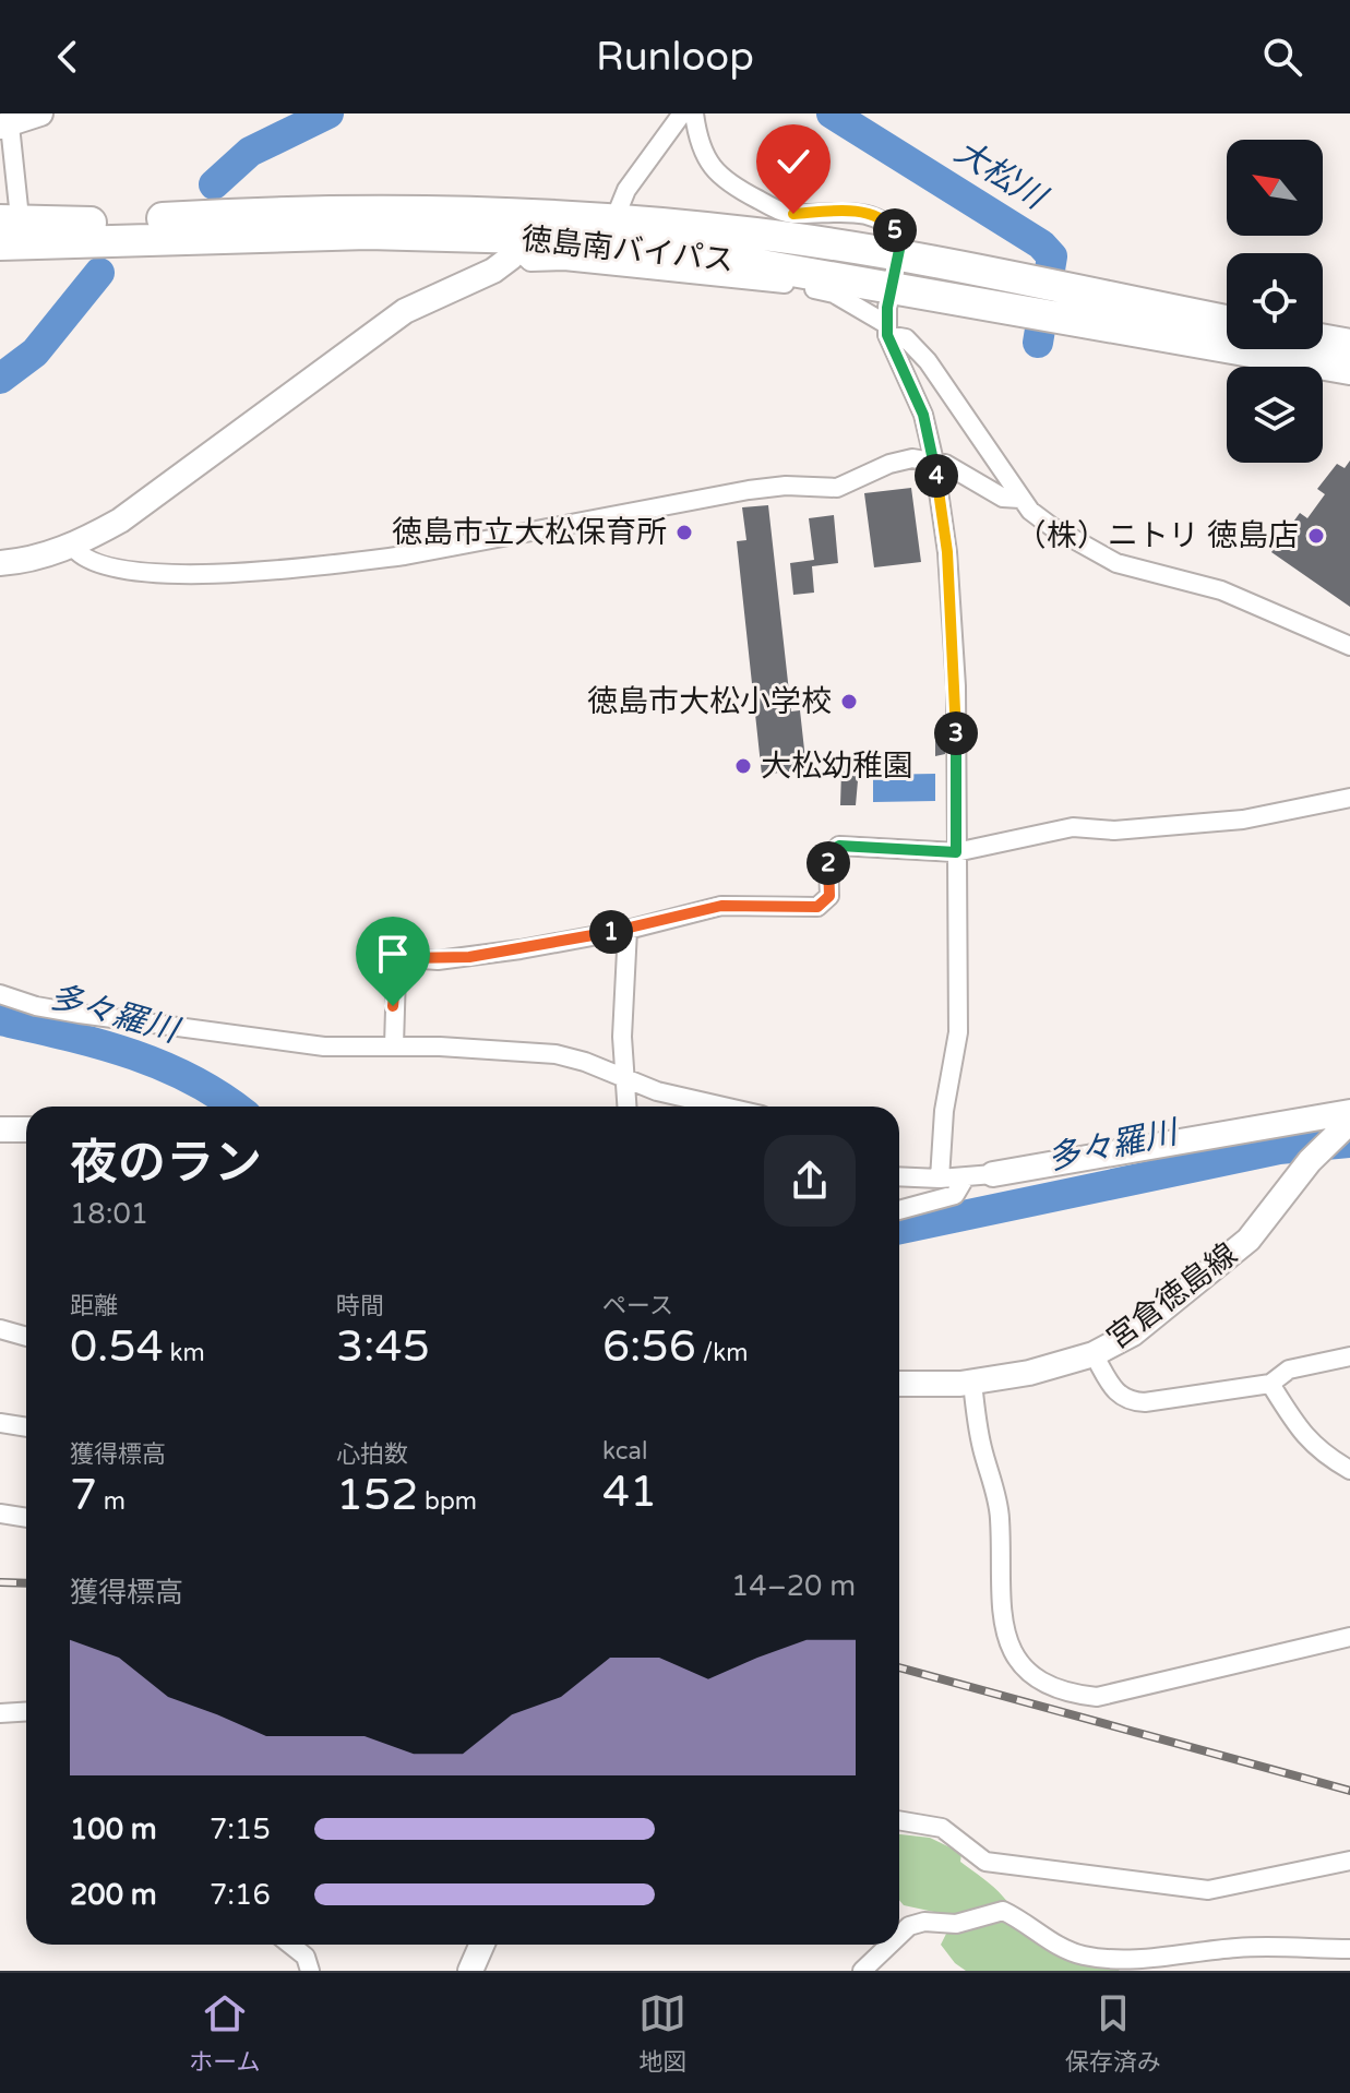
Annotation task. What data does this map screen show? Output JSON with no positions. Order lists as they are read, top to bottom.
{
  "streets": {
    "highway": ["徳島南バイパス"],
    "street": ["宮倉徳島線"]
  },
  "water": ["大松川", "多々羅川"],
  "places": [
    "徳島市立大松保育所",
    "（株）ニトリ 徳島店",
    "徳島市大松小学校",
    "大松幼稚園"
  ],
  "north": "top left",
  "page": {
    "header": "Runloop",
    "pins": [
      "5",
      "4",
      "3",
      "2",
      "1"
    ],
    "heading": ["夜のラン", "18:01"],
    "stats": [
      ["距離", "0.54 km"],
      ["時間", "3:45"],
      ["ペース", "6:56 /km"],
      ["獲得標高", "7 m"],
      ["心拍数", "152 bpm"],
      ["kcal", "41"]
    ],
    "chart": ["獲得標高", "14–20 m"],
    "list": [
      {
        "name": "100 m",
        "note": "7:15"
      },
      {
        "name": "200 m",
        "note": "7:16"
      }
    ],
    "tabs": ["ホーム", "地図", "保存済み"]
  }
}
